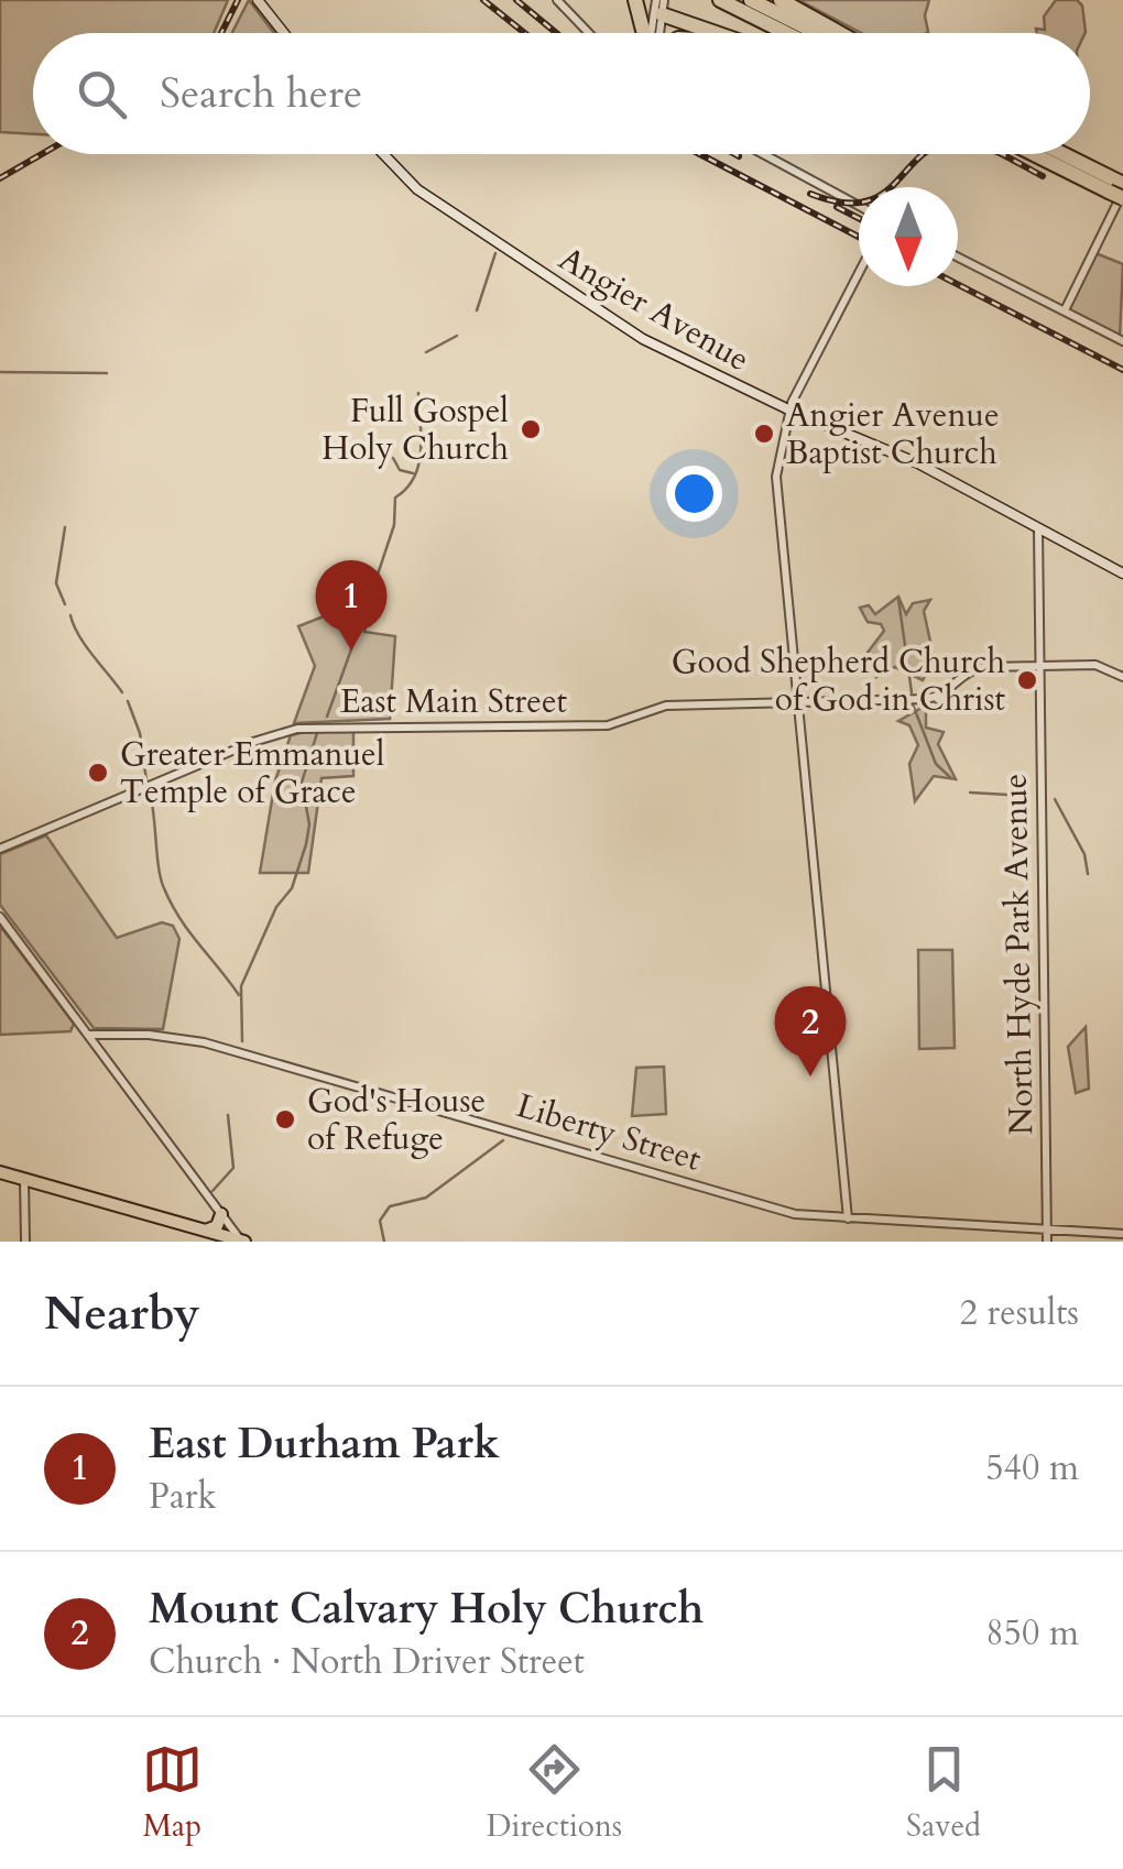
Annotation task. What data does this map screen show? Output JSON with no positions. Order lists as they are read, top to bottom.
{
  "streets": {
    "main road": ["Angier Avenue"],
    "street": ["East Main Street", "North Hyde Park Avenue", "Liberty Street"]
  },
  "crossings": [
    ["Angier Avenue", "North Hyde Park Avenue"],
    ["North Hyde Park Avenue", "Liberty Street"]
  ],
  "places": [
    "Full Gospel Holy Church",
    "Angier Avenue Baptist Church",
    "Good Shepherd Church of God in Christ",
    "Greater Emmanuel Temple of Grace",
    "God's House of Refuge"
  ],
  "north": "bottom",
  "page": {
    "search": "Search here",
    "pins": ["1", "2"],
    "heading": ["Nearby", "2 results"],
    "list": [
      {
        "mark": "1",
        "name": "East Durham Park",
        "note": "Park",
        "value": "540 m"
      },
      {
        "mark": "2",
        "name": "Mount Calvary Holy Church",
        "note": "Church · North Driver Street",
        "value": "850 m"
      }
    ],
    "nav": ["Map", "Directions", "Saved"]
  }
}
